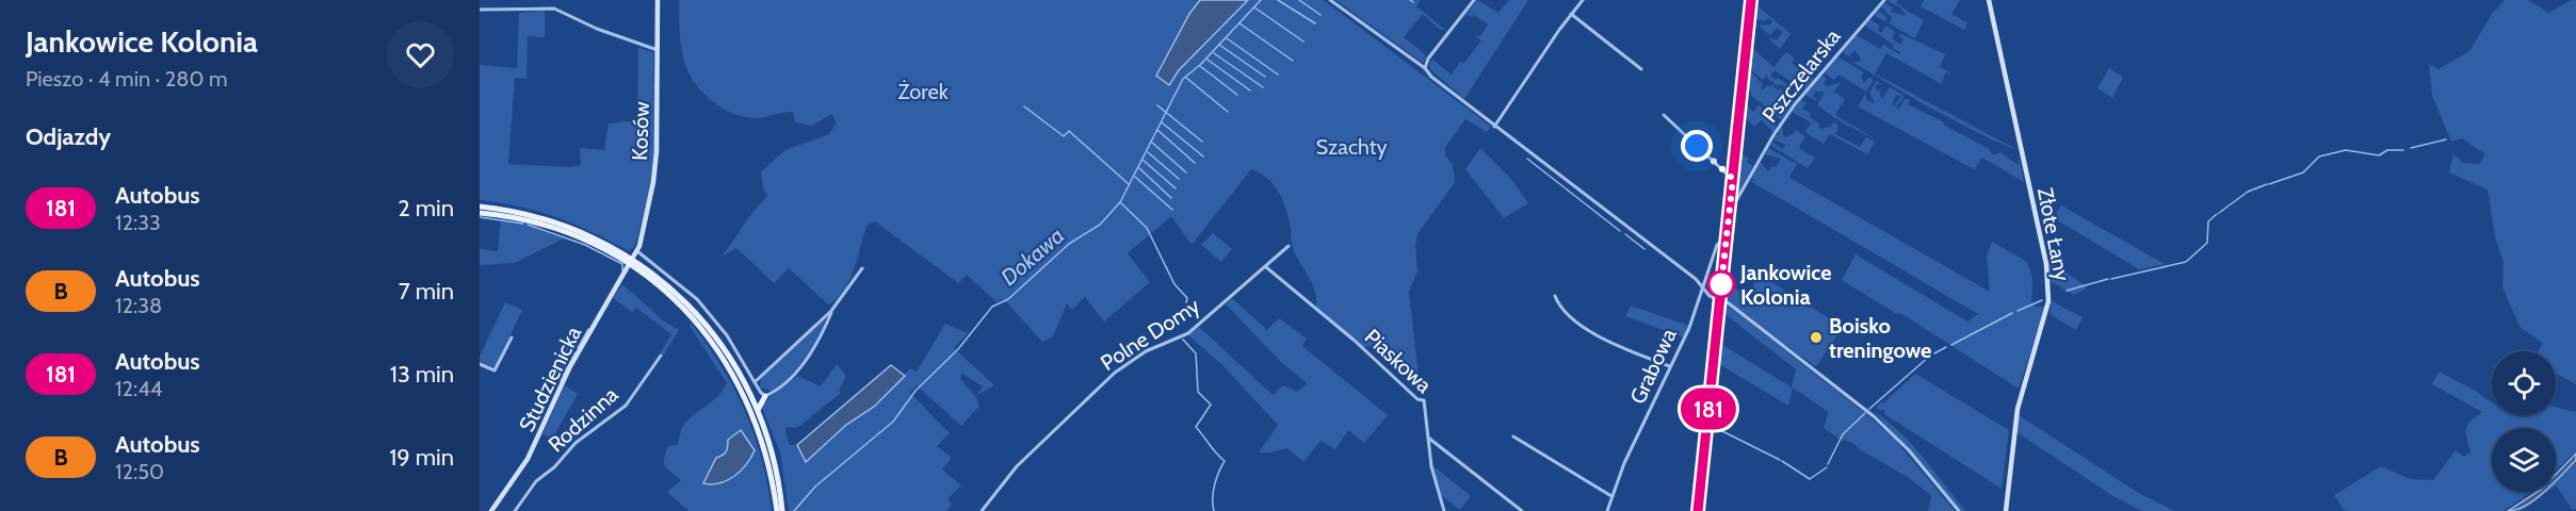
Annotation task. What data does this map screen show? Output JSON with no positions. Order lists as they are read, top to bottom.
{
  "streets": {
    "street": [
      "Pszczelarska",
      "Kosów",
      "Złote Łany",
      "Polne Domy",
      "Piaskowa",
      "Grabowa",
      "Studzienicka",
      "Rodzinna"
    ]
  },
  "crossings": [
    ["Kosów", "Studzienicka"],
    ["Polne Domy", "Piaskowa"]
  ],
  "water": ["Dokawa"],
  "parks": ["Żorek", "Szachty"],
  "places": ["Jankowice Kolonia", "Boisko treningowe"],
  "lines": ["bus line 181"],
  "page": {
    "heading": [
      ["Jankowice Kolonia", "Pieszo · 4 min · 280 m"],
      "Odjazdy"
    ],
    "on_map": "181",
    "list": [
      {
        "mark": "181",
        "name": "Autobus",
        "note": "12:33",
        "value": "2 min"
      },
      {
        "mark": "B",
        "name": "Autobus",
        "note": "12:38",
        "value": "7 min"
      },
      {
        "mark": "181",
        "name": "Autobus",
        "note": "12:44",
        "value": "13 min"
      },
      {
        "mark": "B",
        "name": "Autobus",
        "note": "12:50",
        "value": "19 min"
      }
    ]
  }
}
